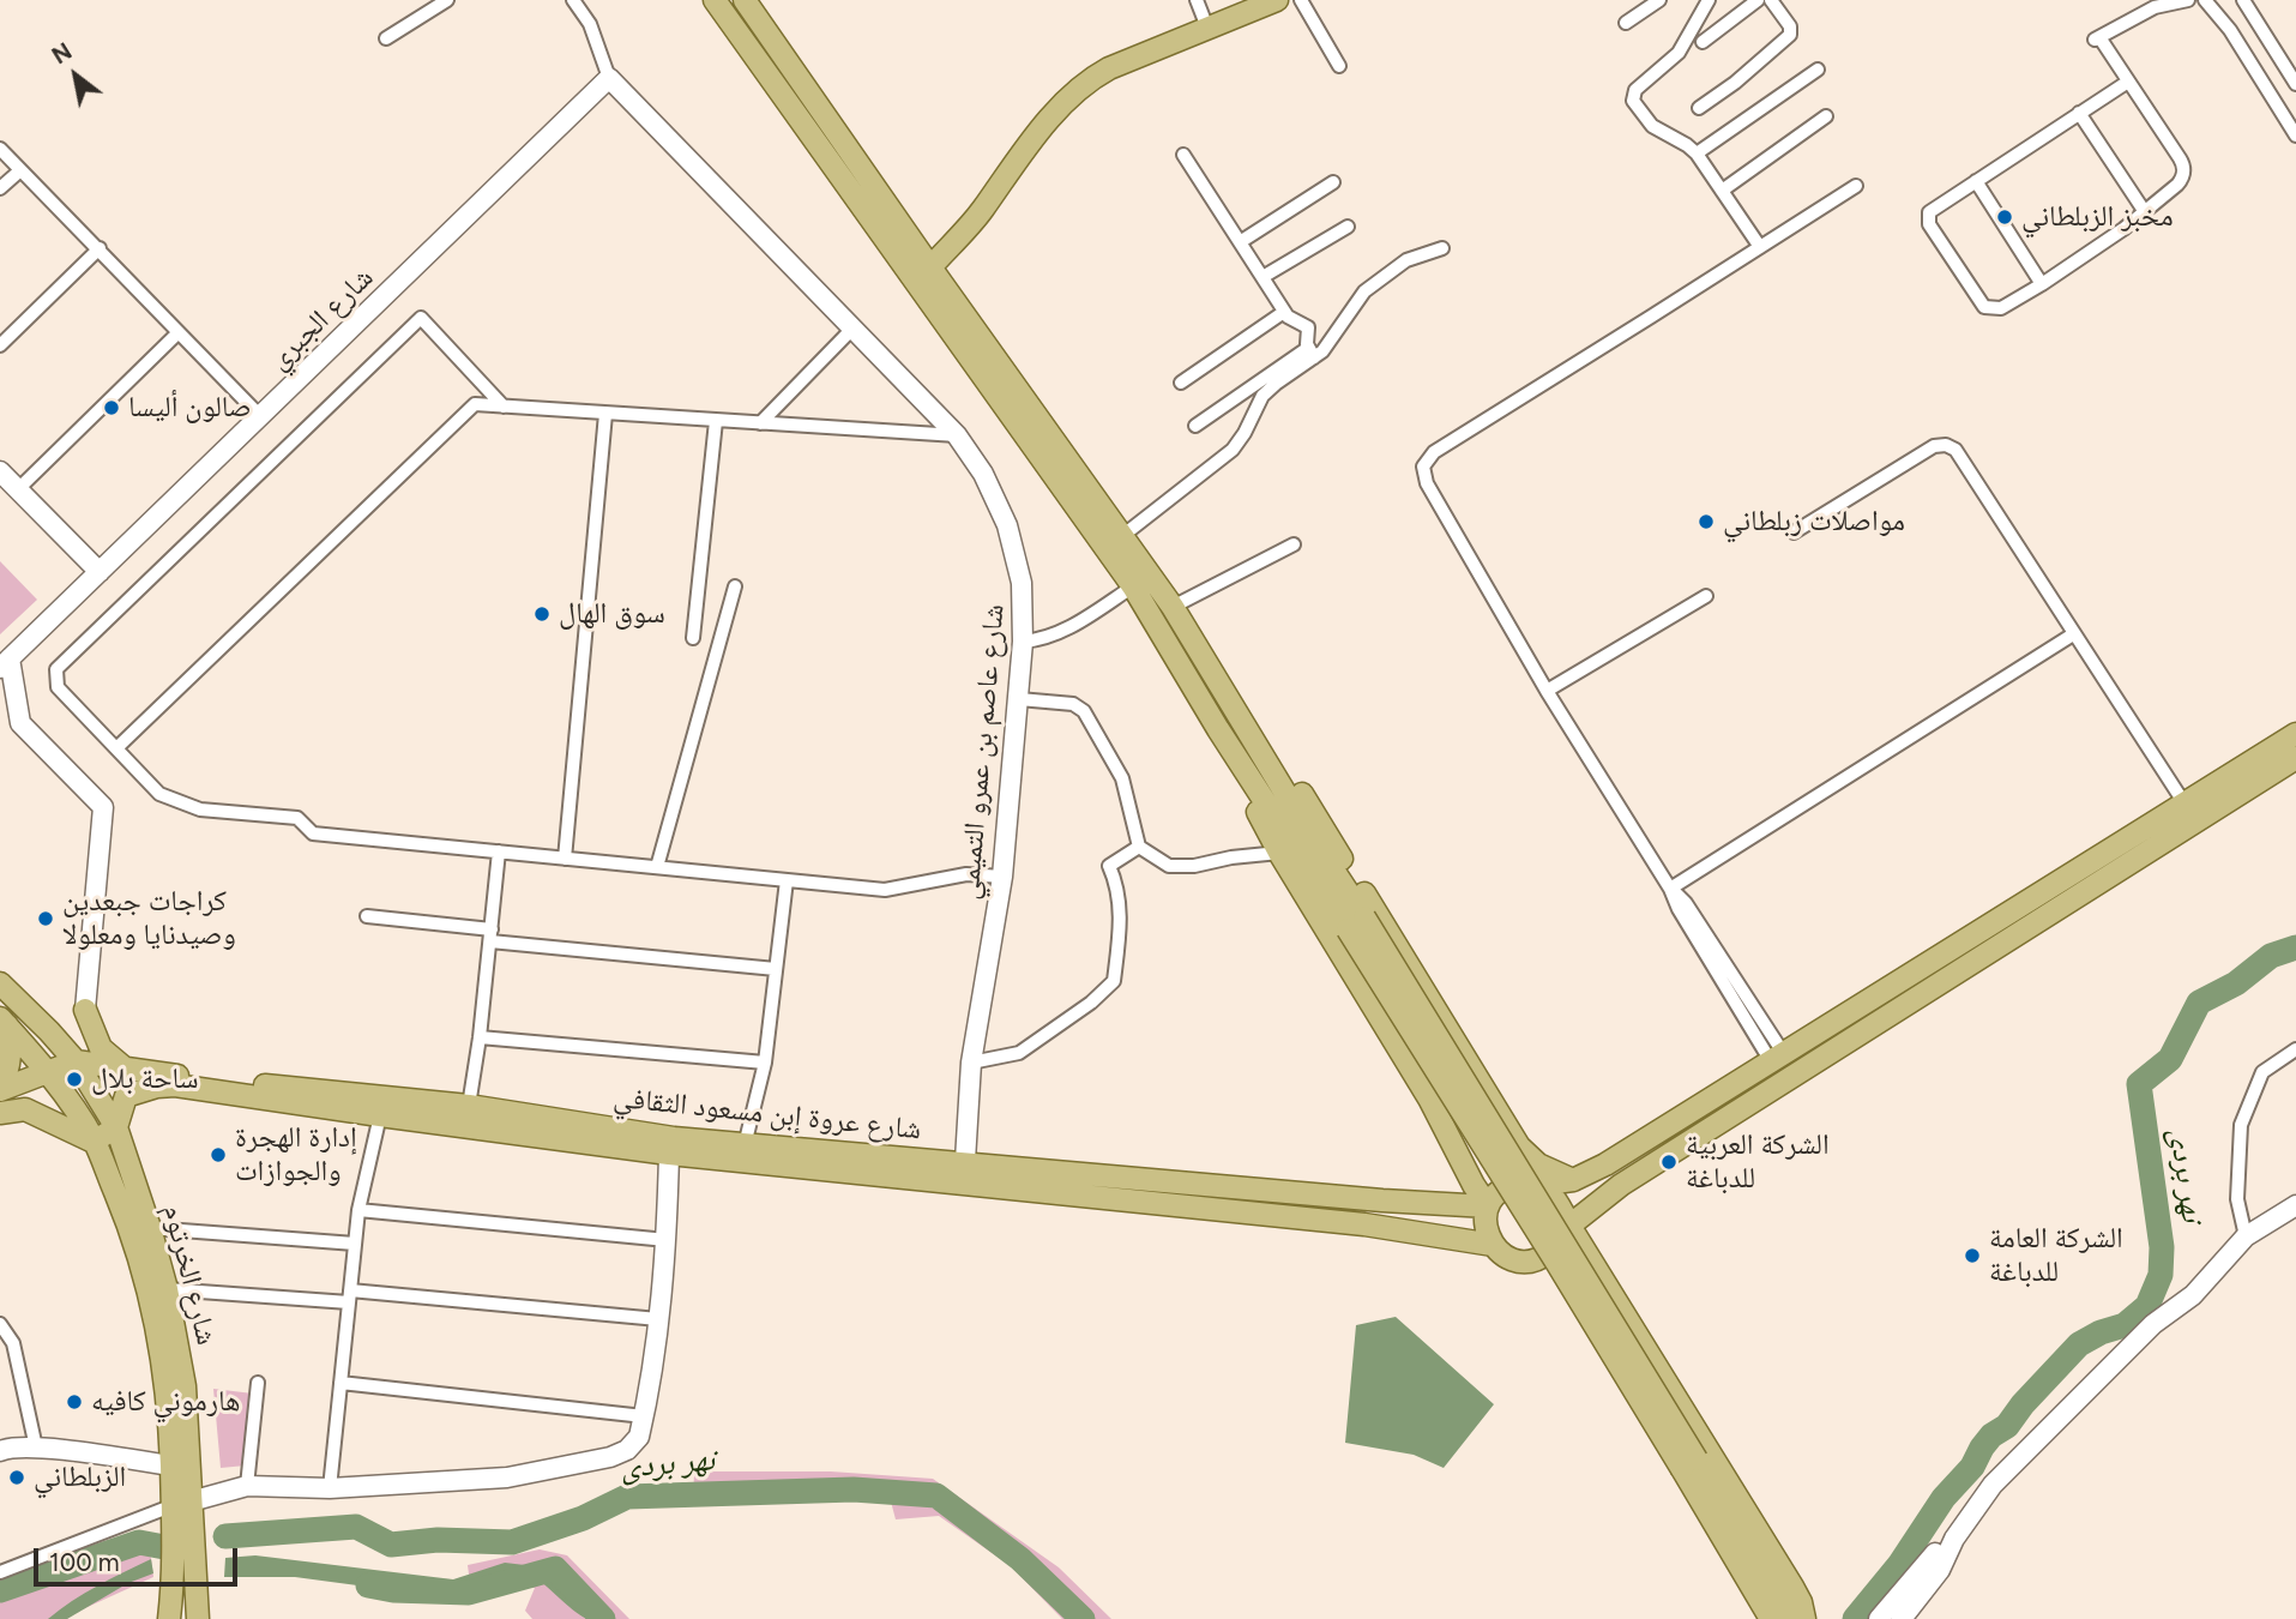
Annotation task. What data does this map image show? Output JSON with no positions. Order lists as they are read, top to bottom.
{
  "streets": {
    "main road": [
      "شارع الجبري",
      "شارع عاصم بن عمرو التميمي",
      "شارع عروة إبن مسعود الثقافي",
      "شارع الخرتوم"
    ]
  },
  "crossings": [
    ["شارع الجبري", "شارع عاصم بن عمرو التميمي"],
    ["شارع عاصم بن عمرو التميمي", "شارع عروة إبن مسعود الثقافي"],
    ["شارع عروة إبن مسعود الثقافي", "شارع الخرتوم"]
  ],
  "water": ["نهر بردى"],
  "places": [
    "مخبز الزبلطاني",
    "صالون أليسا",
    "مواصلات زبلطاني",
    "سوق الهال",
    "كراجات جبعدين وصيدنايا ومعلولا",
    "ساحة بلال",
    "إدارة الهجرة والجوازات",
    "الشركة العربية للدباغة",
    "الشركة العامة للدباغة",
    "هارموني كافيه",
    "الزبلطاني"
  ],
  "scale_bar": "100 m",
  "north": "top left"
}
